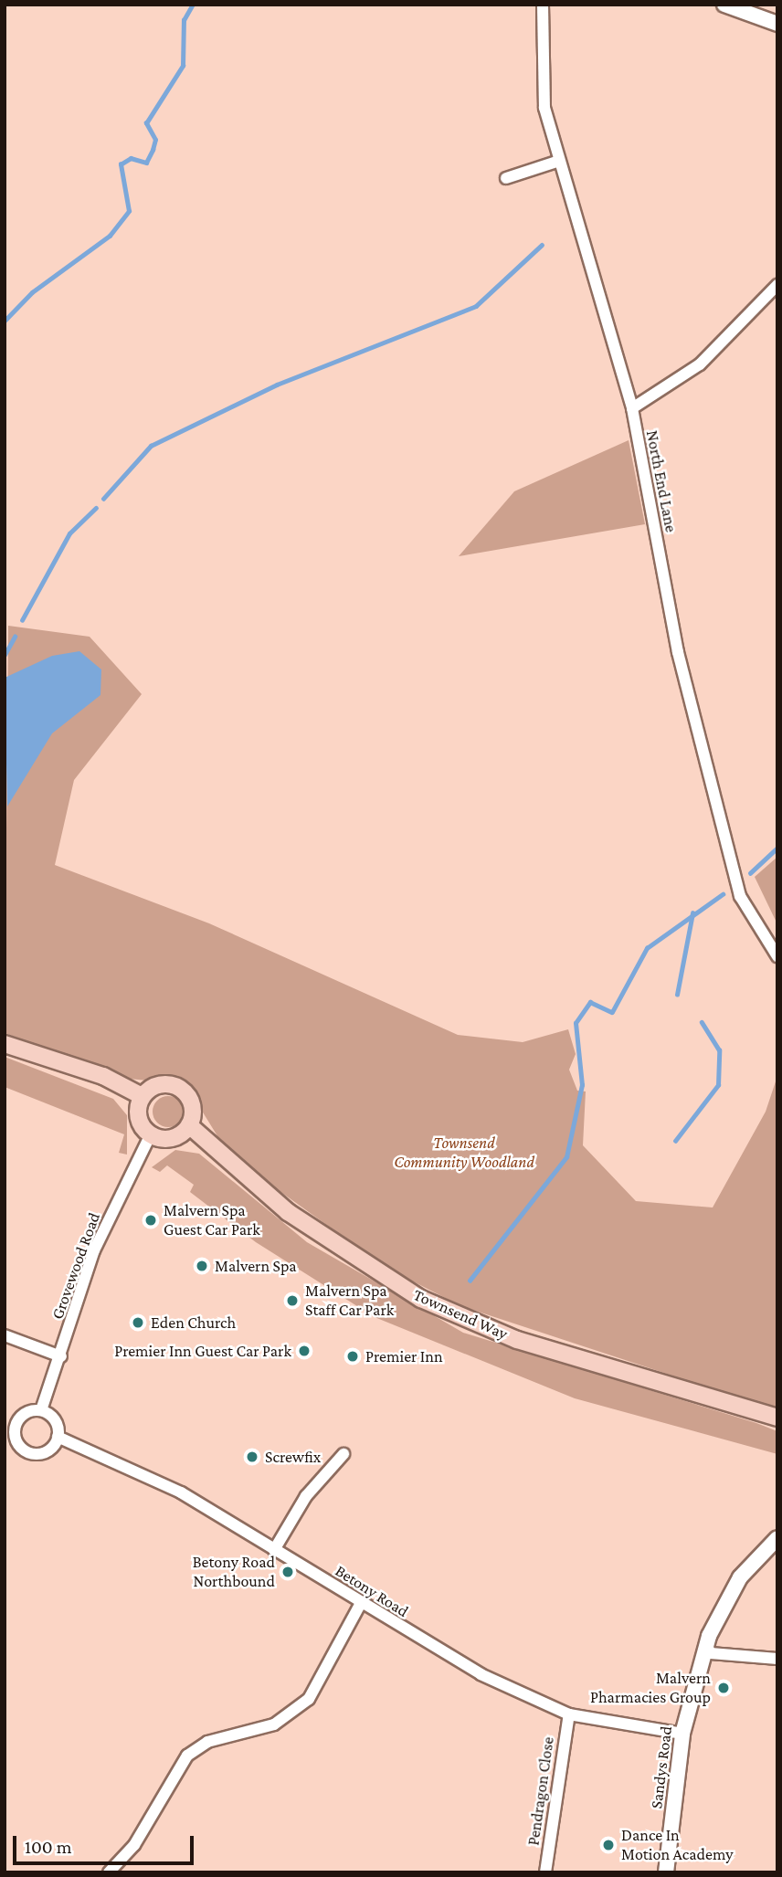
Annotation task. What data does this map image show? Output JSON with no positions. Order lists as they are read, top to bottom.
{
  "streets": {
    "main road": ["Townsend Way"],
    "street": [
      "North End Lane",
      "Grovewood Road",
      "Betony Road",
      "Sandys Road",
      "Pendragon Close"
    ]
  },
  "crossings": [
    ["Grovewood Road", "Townsend Way"],
    ["Grovewood Road", "Betony Road"],
    ["Betony Road", "Sandys Road"],
    ["Betony Road", "Pendragon Close"]
  ],
  "parks": ["Townsend Community Woodland"],
  "places": [
    "Malvern Spa Guest Car Park",
    "Malvern Spa",
    "Malvern Spa Staff Car Park",
    "Eden Church",
    "Premier Inn Guest Car Park",
    "Premier Inn",
    "Screwfix",
    "Betony Road Northbound",
    "Malvern Pharmacies Group",
    "Dance In Motion Academy"
  ],
  "scale_bar": "100 m"
}
